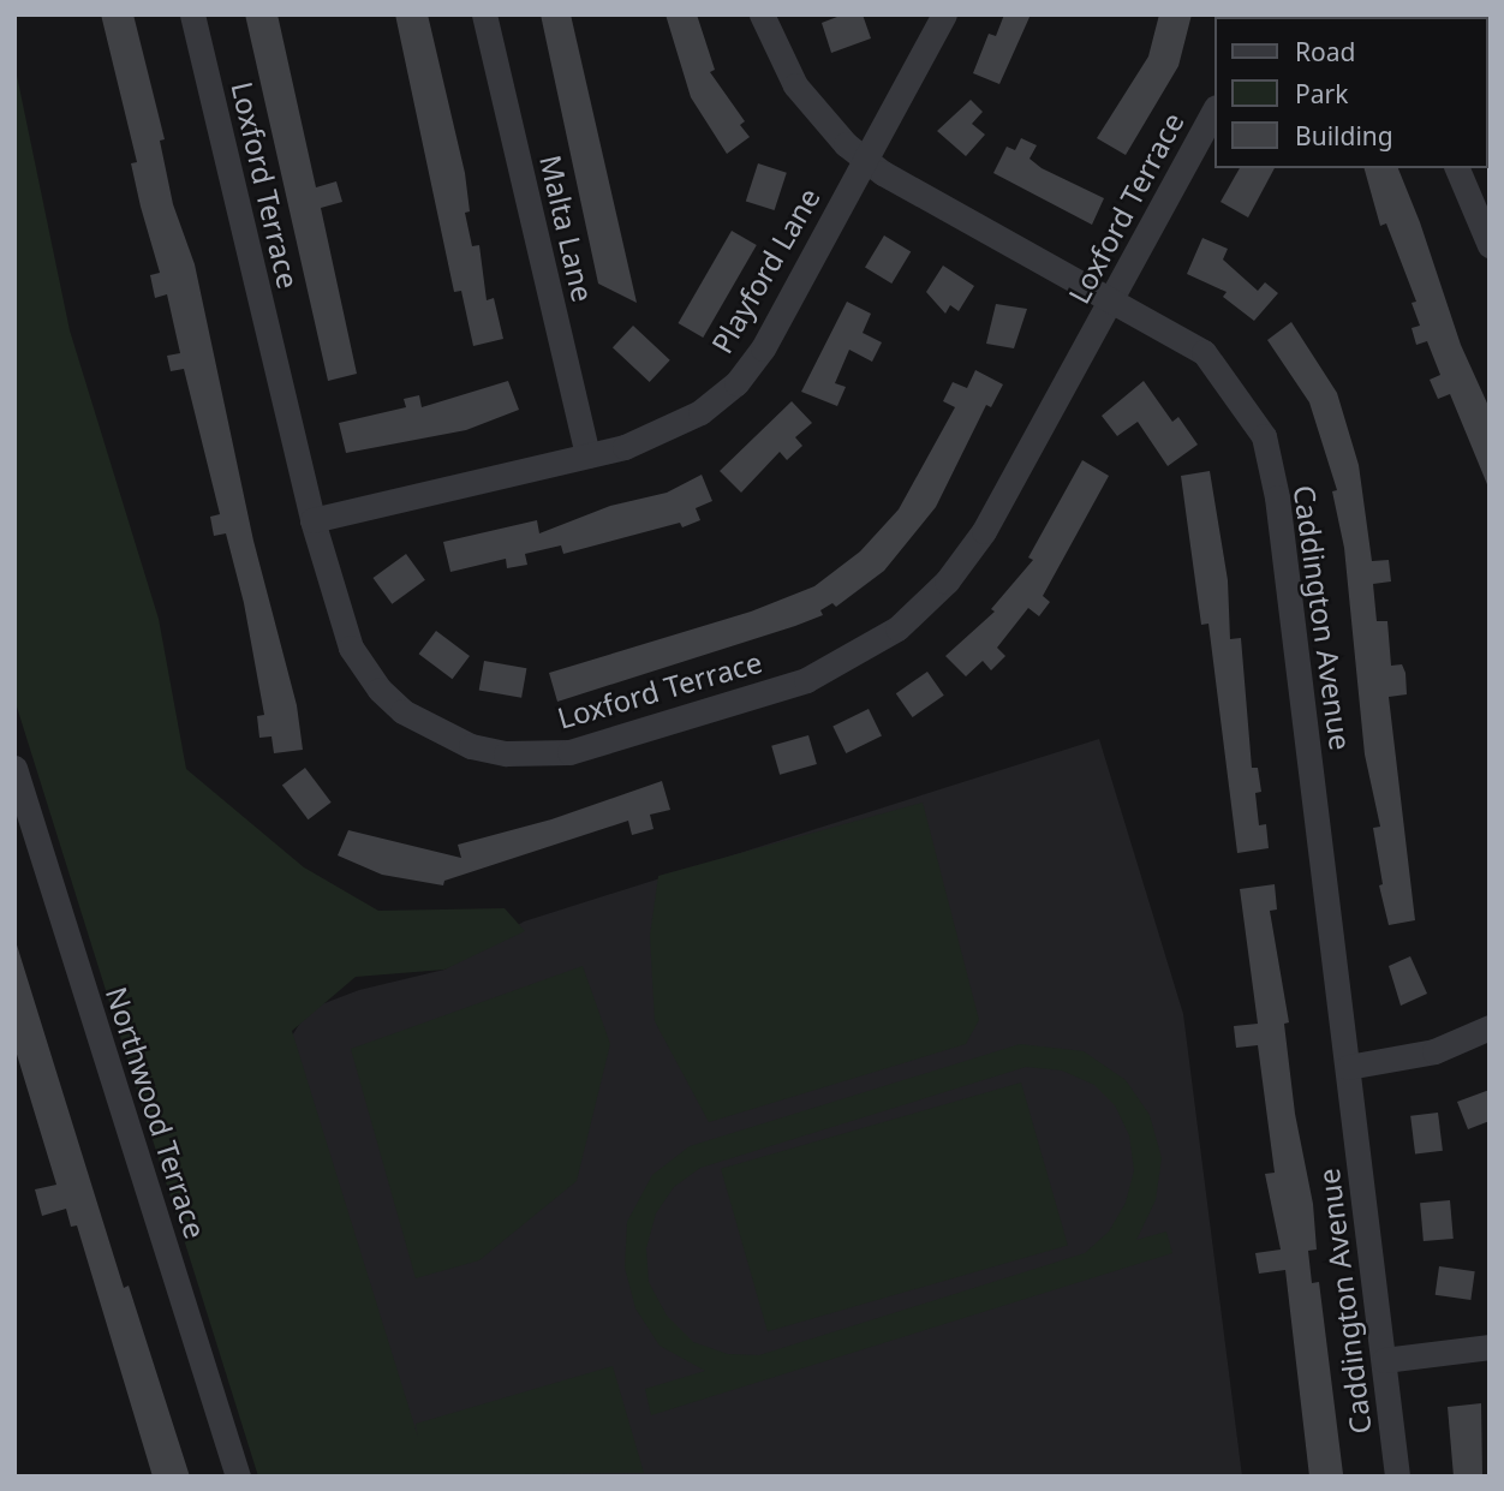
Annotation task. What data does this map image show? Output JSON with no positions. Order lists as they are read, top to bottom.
{
  "streets": {
    "street": [
      "Loxford Terrace",
      "Malta Lane",
      "Playford Lane",
      "Caddington Avenue",
      "Northwood Terrace"
    ]
  },
  "crossings": [
    ["Loxford Terrace", "Playford Lane"],
    ["Loxford Terrace", "Caddington Avenue"],
    ["Malta Lane", "Playford Lane"],
    ["Playford Lane", "Caddington Avenue"]
  ],
  "legend": ["Road", "Park", "Building"]
}
